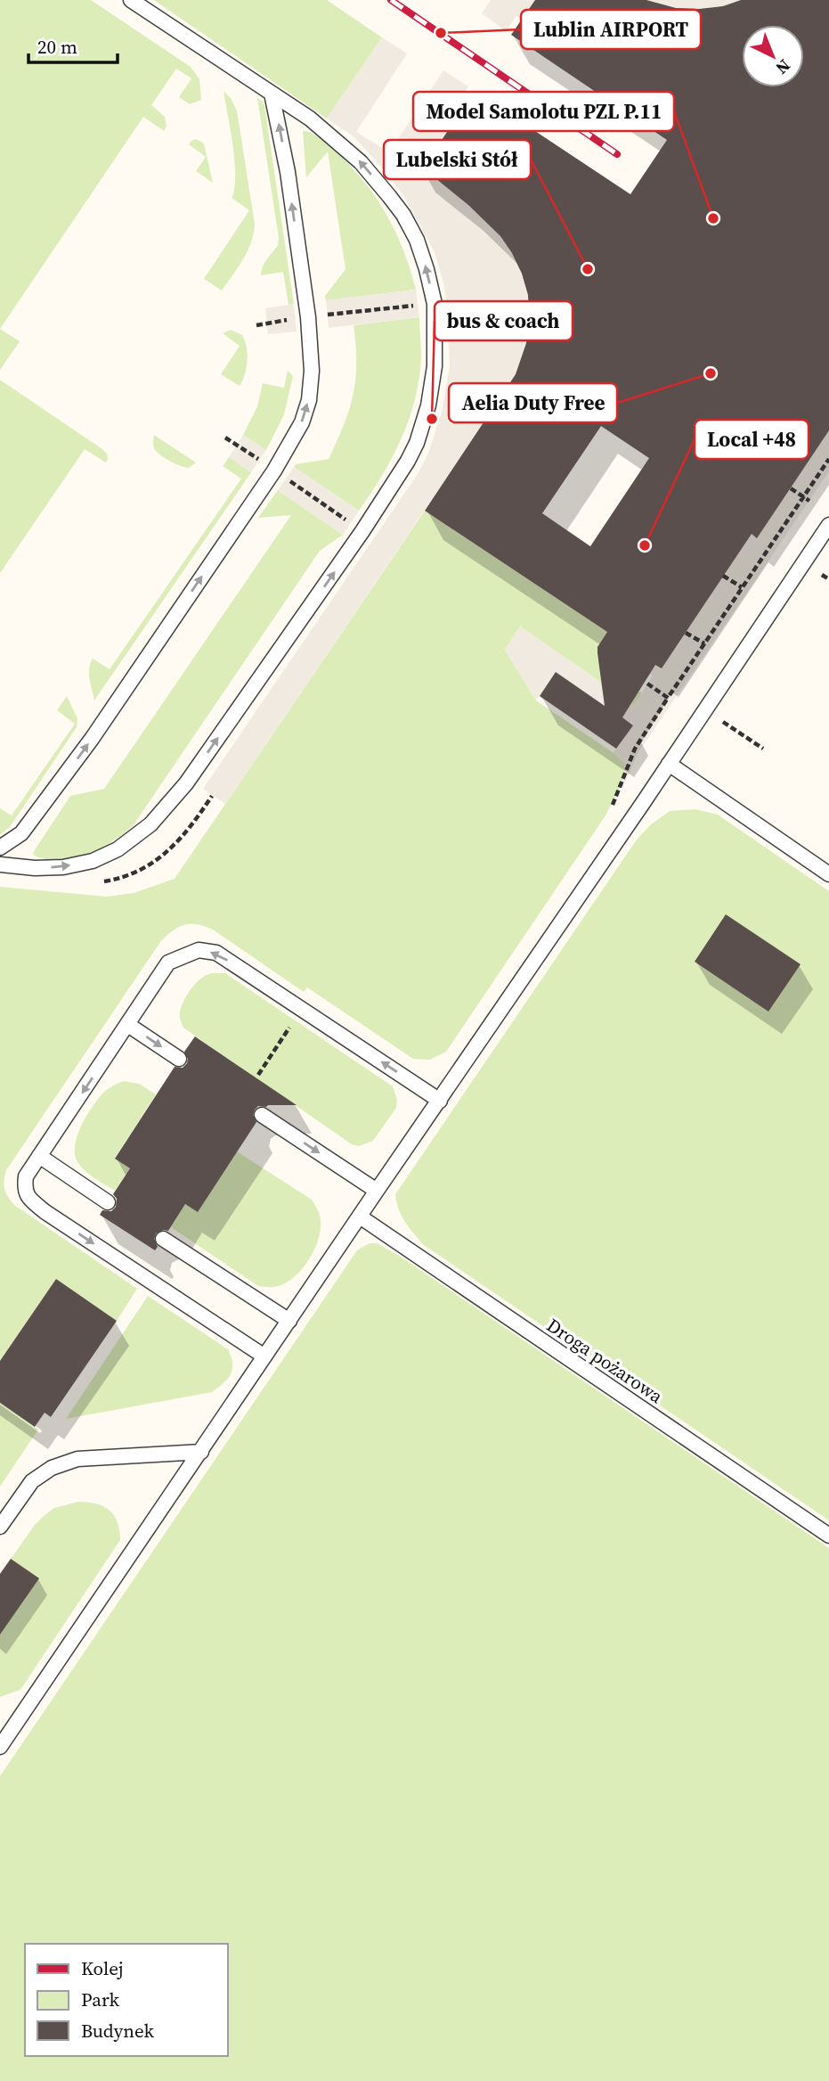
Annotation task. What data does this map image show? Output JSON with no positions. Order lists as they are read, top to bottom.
{
  "streets": {
    "lane": ["Droga pożarowa"]
  },
  "places": [
    "Lublin AIRPORT",
    "Model Samolotu PZL P.11",
    "Lubelski Stół",
    "Aelia Duty Free",
    "bus & coach",
    "Local +48"
  ],
  "legend": ["Kolej", "Park", "Budynek"],
  "scale_bar": "20 m",
  "north": "bottom right"
}
